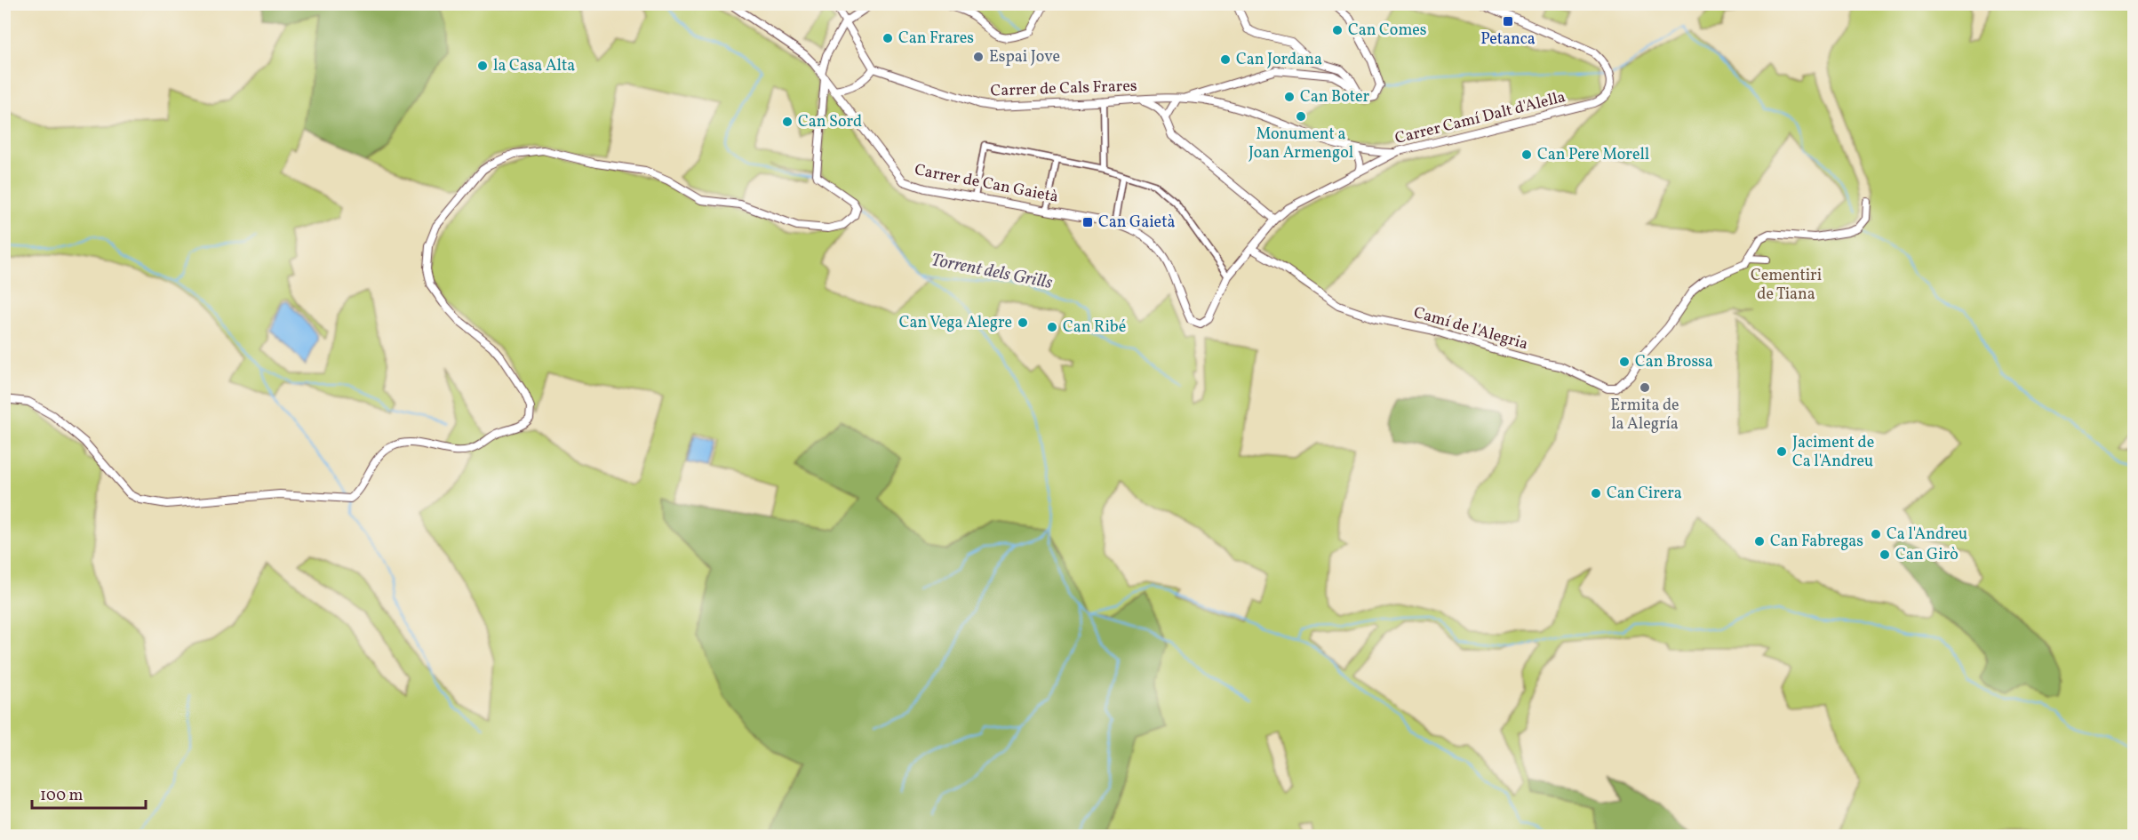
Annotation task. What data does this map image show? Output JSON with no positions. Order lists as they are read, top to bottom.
{
  "streets": {
    "street": [
      "Carrer de Cals Frares",
      "Carrer Camí Dalt d'Alella",
      "Carrer de Can Gaietà",
      "Camí de l'Alegria"
    ]
  },
  "crossings": [
    ["Carrer de Cals Frares", "Carrer Camí Dalt d'Alella"],
    ["Carrer Camí Dalt d'Alella", "Carrer de Can Gaietà"],
    ["Carrer Camí Dalt d'Alella", "Camí de l'Alegria"]
  ],
  "water": ["Torrent dels Grills"],
  "parks": ["Cementiri de Tiana"],
  "places": {
    "transit": ["Petanca", "Can Gaietà"],
    "other": [
      "Can Comes",
      "Can Frares",
      "Espai Jove",
      "Can Jordana",
      "la Casa Alta",
      "Can Boter",
      "Monument a Joan Armengol",
      "Can Sord",
      "Can Pere Morell",
      "Can Vega Alegre",
      "Can Ribé",
      "Can Brossa",
      "Ermita de la Alegría",
      "Jaciment de Ca l'Andreu",
      "Can Cirera",
      "Ca l'Andreu",
      "Can Fabregas",
      "Can Girò"
    ]
  },
  "scale_bar": "100 m"
}
